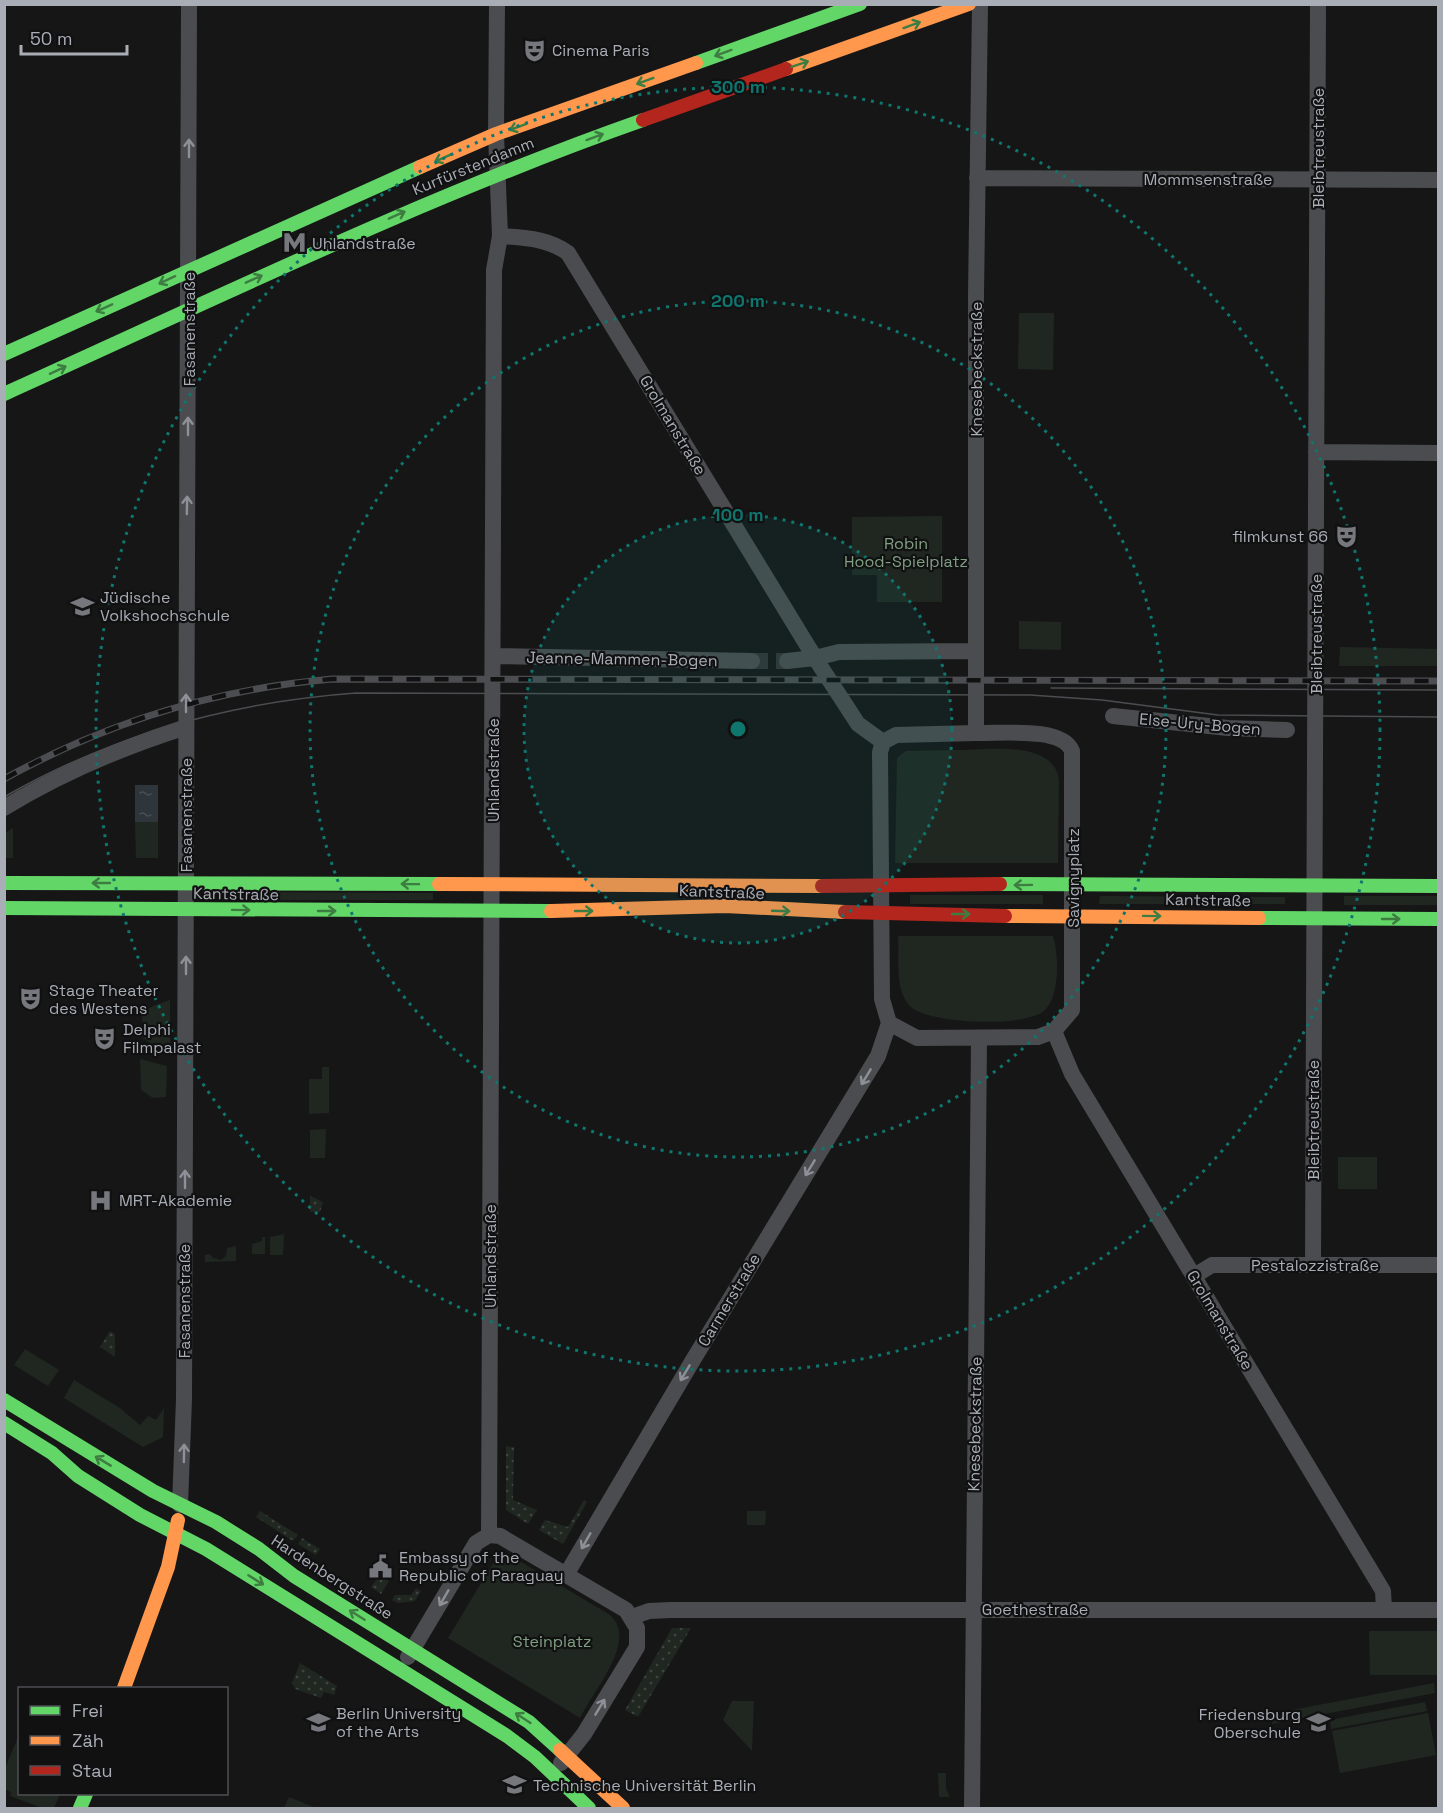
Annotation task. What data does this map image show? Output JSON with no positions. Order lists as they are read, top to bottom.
{
  "streets": {
    "main road": [
      "Kurfürstendamm",
      "Fasanenstraße",
      "Kantstraße",
      "Hardenbergstraße"
    ],
    "street": [
      "Bleibtreustraße",
      "Mommsenstraße",
      "Knesebeckstraße",
      "Grolmanstraße",
      "Jeanne-Mammen-Bogen",
      "Else-Ury-Bogen",
      "Uhlandstraße",
      "Savignyplatz",
      "Pestalozzistraße",
      "Carmerstraße",
      "Goethestraße"
    ]
  },
  "crossings": [
    ["Bleibtreustraße", "Mommsenstraße"],
    ["Bleibtreustraße", "Else-Ury-Bogen"],
    ["Bleibtreustraße", "Kantstraße"],
    ["Bleibtreustraße", "Pestalozzistraße"],
    ["Kurfürstendamm", "Fasanenstraße"],
    ["Kurfürstendamm", "Uhlandstraße"],
    ["Mommsenstraße", "Knesebeckstraße"],
    ["Fasanenstraße", "Kantstraße"],
    ["Fasanenstraße", "Hardenbergstraße"],
    ["Knesebeckstraße", "Savignyplatz"],
    ["Knesebeckstraße", "Goethestraße"],
    ["Grolmanstraße", "Uhlandstraße"],
    ["Grolmanstraße", "Savignyplatz"],
    ["Grolmanstraße", "Pestalozzistraße"],
    ["Grolmanstraße", "Goethestraße"],
    ["Jeanne-Mammen-Bogen", "Uhlandstraße"],
    ["Uhlandstraße", "Kantstraße"],
    ["Savignyplatz", "Kantstraße"]
  ],
  "one_way": ["Fasanenstraße", "Carmerstraße"],
  "parks": ["Robin Hood-Spielplatz", "Steinplatz"],
  "places": {
    "theatre": [
      "Cinema Paris",
      "filmkunst 66",
      "Stage Theater des Westens",
      "Delphi Filmpalast"
    ],
    "metro station": ["Uhlandstraße"],
    "school or university": [
      "Jüdische Volkshochschule",
      "Berlin University of the Arts",
      "Friedensburg Oberschule",
      "Technische Universität Berlin"
    ],
    "hospital": ["MRT-Akademie"],
    "public building": ["Embassy of the Republic of Paraguay"]
  },
  "legend": ["Frei", "Zäh", "Stau"],
  "scale_bar": "50 m",
  "rings": ["300 m", "200 m", "100 m"]
}
